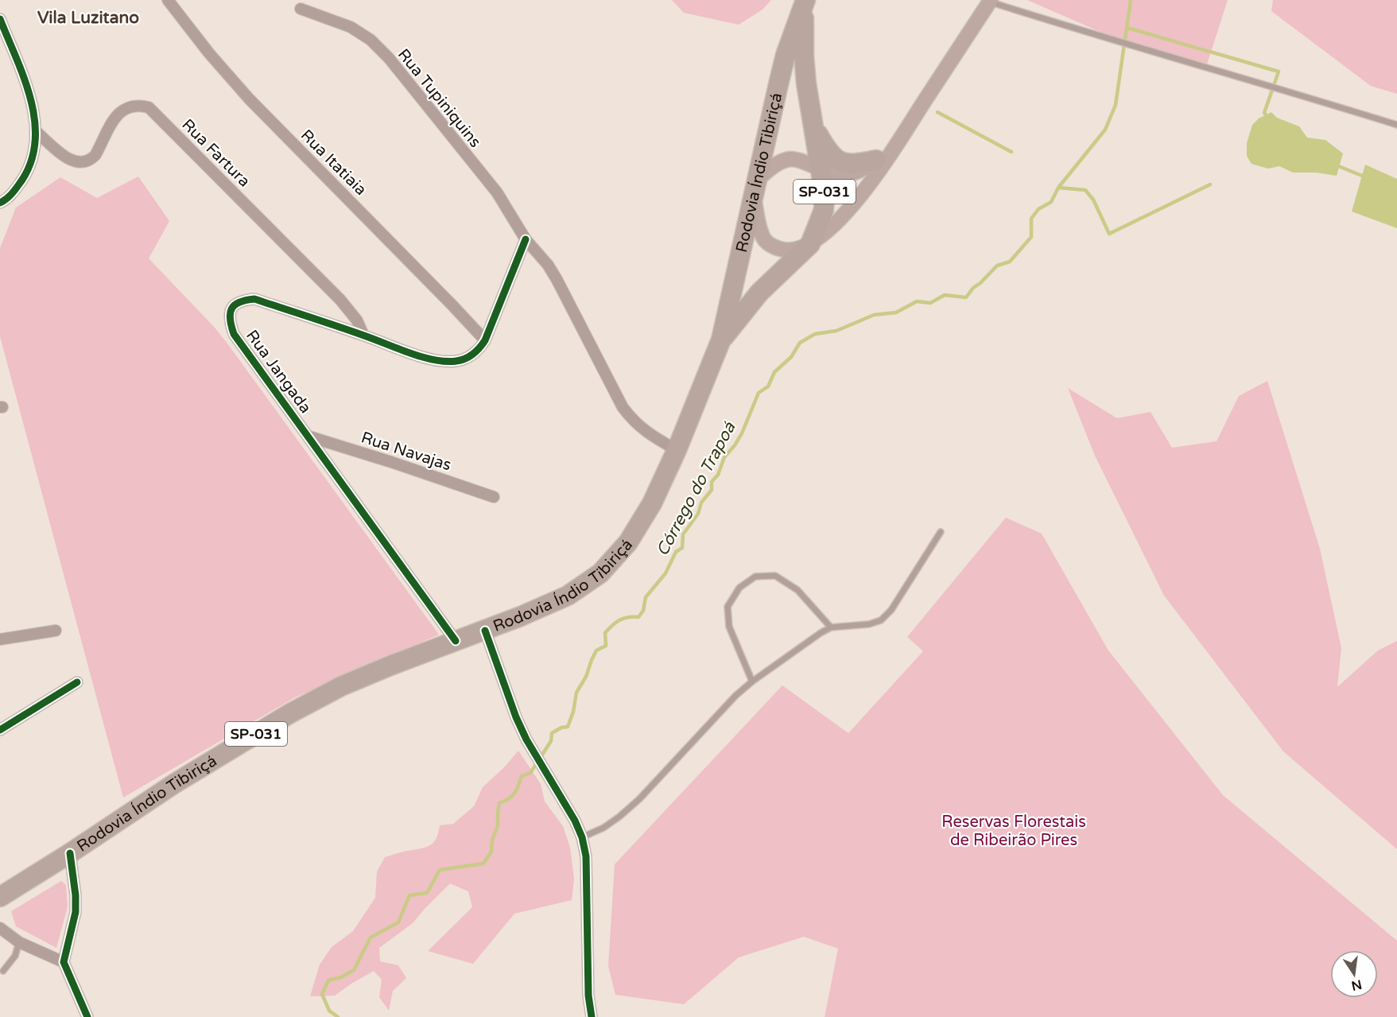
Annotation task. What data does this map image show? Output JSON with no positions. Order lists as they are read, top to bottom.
{
  "streets": {
    "highway": ["Rodovia Índio Tibiriçá", "SP-031"],
    "street": [
      "Rua Tupiniquins",
      "Rua Fartura",
      "Rua Itatiaia",
      "Rua Jangada",
      "Rua Navajas"
    ]
  },
  "crossings": [
    ["Rua Tupiniquins", "Rodovia Índio Tibiriçá"],
    ["Rua Fartura", "Rua Jangada"],
    ["Rua Itatiaia", "Rua Jangada"],
    ["Rodovia Índio Tibiriçá", "Rua Jangada"],
    ["Rua Jangada", "Rua Navajas"]
  ],
  "districts": ["Vila Luzitano"],
  "water": ["Córrego do Trapoá"],
  "parks": ["Reservas Florestais de Ribeirão Pires"],
  "north": "bottom"
}
